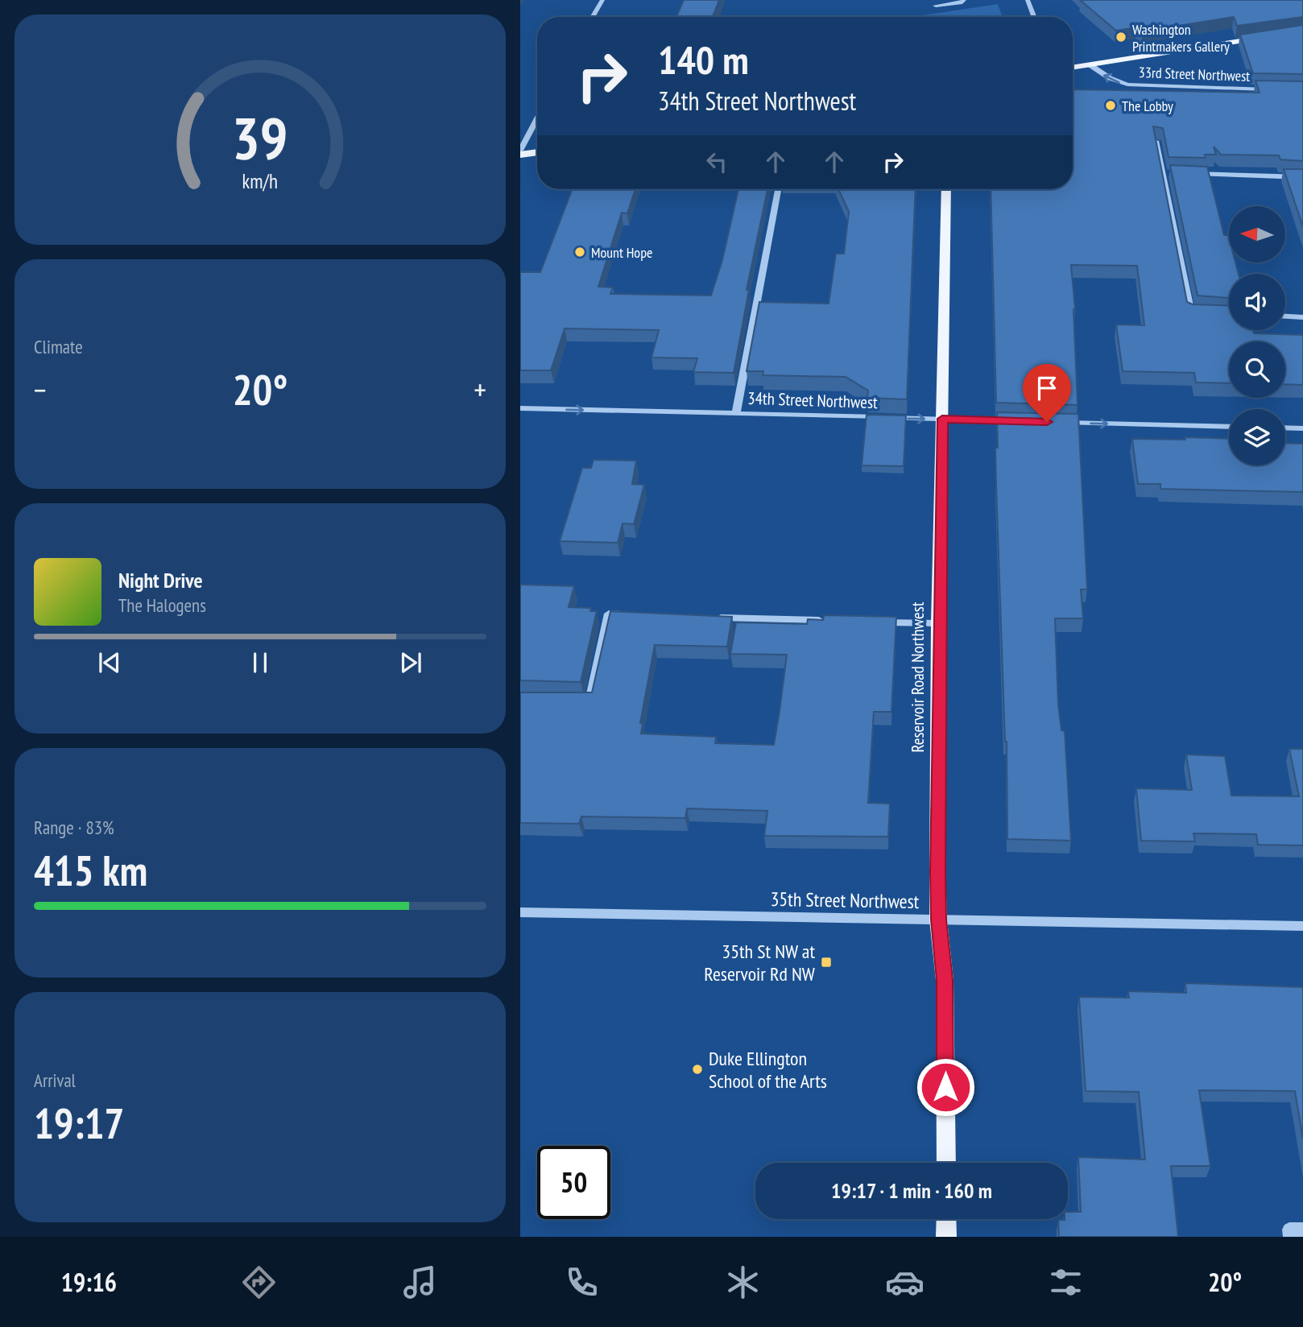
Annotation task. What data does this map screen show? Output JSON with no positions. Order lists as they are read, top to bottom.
{
  "streets": {
    "main road": ["Reservoir Road Northwest"],
    "street": ["33rd Street Northwest", "34th Street Northwest", "35th Street Northwest"]
  },
  "crossings": [
    ["34th Street Northwest", "Reservoir Road Northwest"],
    ["Reservoir Road Northwest", "35th Street Northwest"]
  ],
  "one_way": ["34th Street Northwest"],
  "places": {
    "other": [
      "Washington Printmakers Gallery",
      "The Lobby",
      "Mount Hope",
      "Duke Ellington School of the Arts"
    ],
    "transit": ["35th St NW at Reservoir Rd NW"]
  },
  "north": "left",
  "page": {
    "turn": ["140 m", "34th Street Northwest"],
    "tile": [
      "Climate",
      ["Range · 83%", "415 km"],
      ["Arrival", "19:17"]
    ],
    "heat": ["−", "20°", "+"],
    "song": ["Night Drive", "The Halogens"],
    "limit": "50",
    "trip": "19:17 · 1 min · 160 m",
    "tabs": ["19:16", "20°"],
    "gauge": ["39", "km/h"]
  }
}
